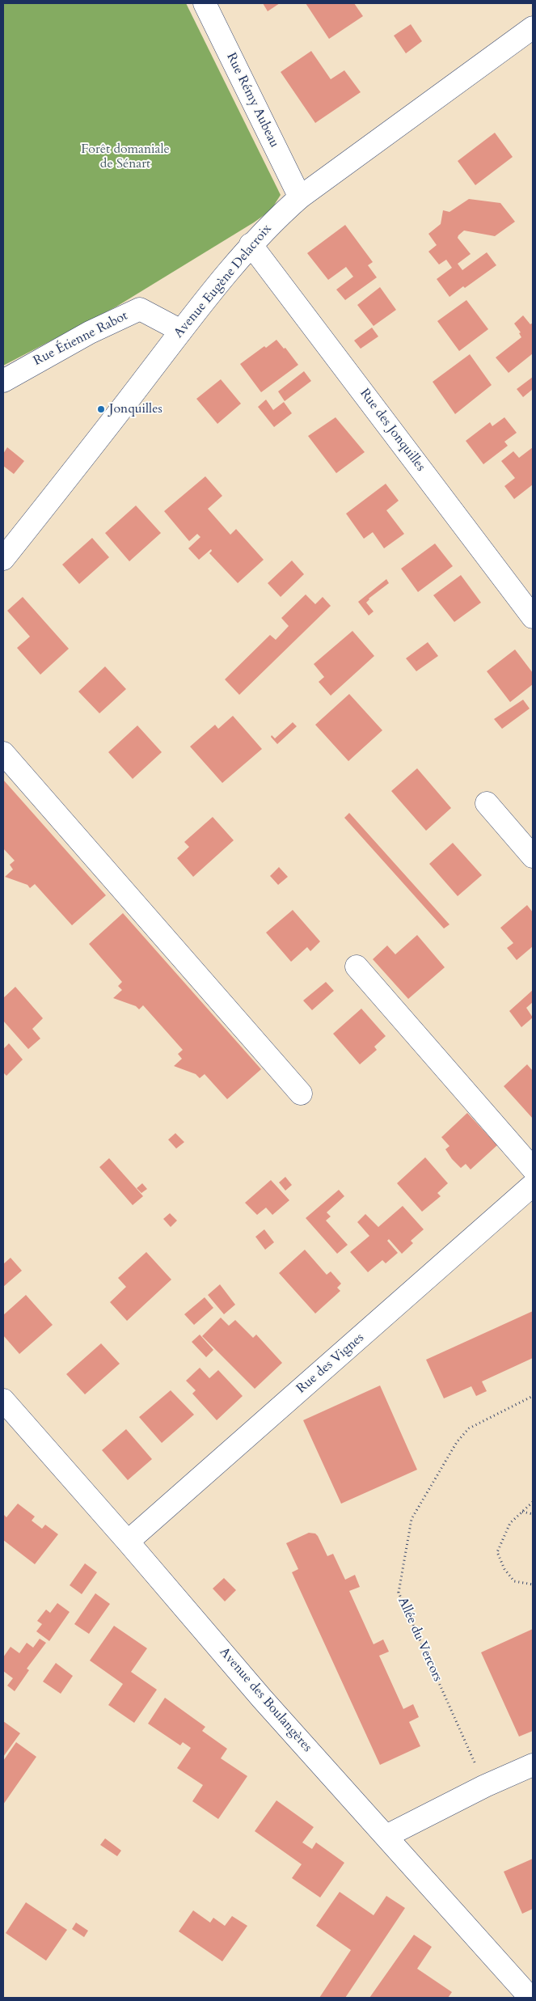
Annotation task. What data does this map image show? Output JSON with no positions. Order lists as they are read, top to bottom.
{
  "streets": {
    "street": [
      "Rue Rémy Aubeau",
      "Avenue Eugène Delacroix",
      "Rue Étienne Rabot",
      "Rue des Jonquilles",
      "Rue des Vignes",
      "Avenue des Boulangères"
    ],
    "path": ["Allée du Vercors"]
  },
  "crossings": [
    ["Rue Rémy Aubeau", "Avenue Eugène Delacroix"],
    ["Avenue Eugène Delacroix", "Rue Étienne Rabot"],
    ["Avenue Eugène Delacroix", "Rue des Jonquilles"],
    ["Rue des Vignes", "Avenue des Boulangères"]
  ],
  "parks": ["Forêt domaniale de Sénart"],
  "places": ["Jonquilles"]
}
